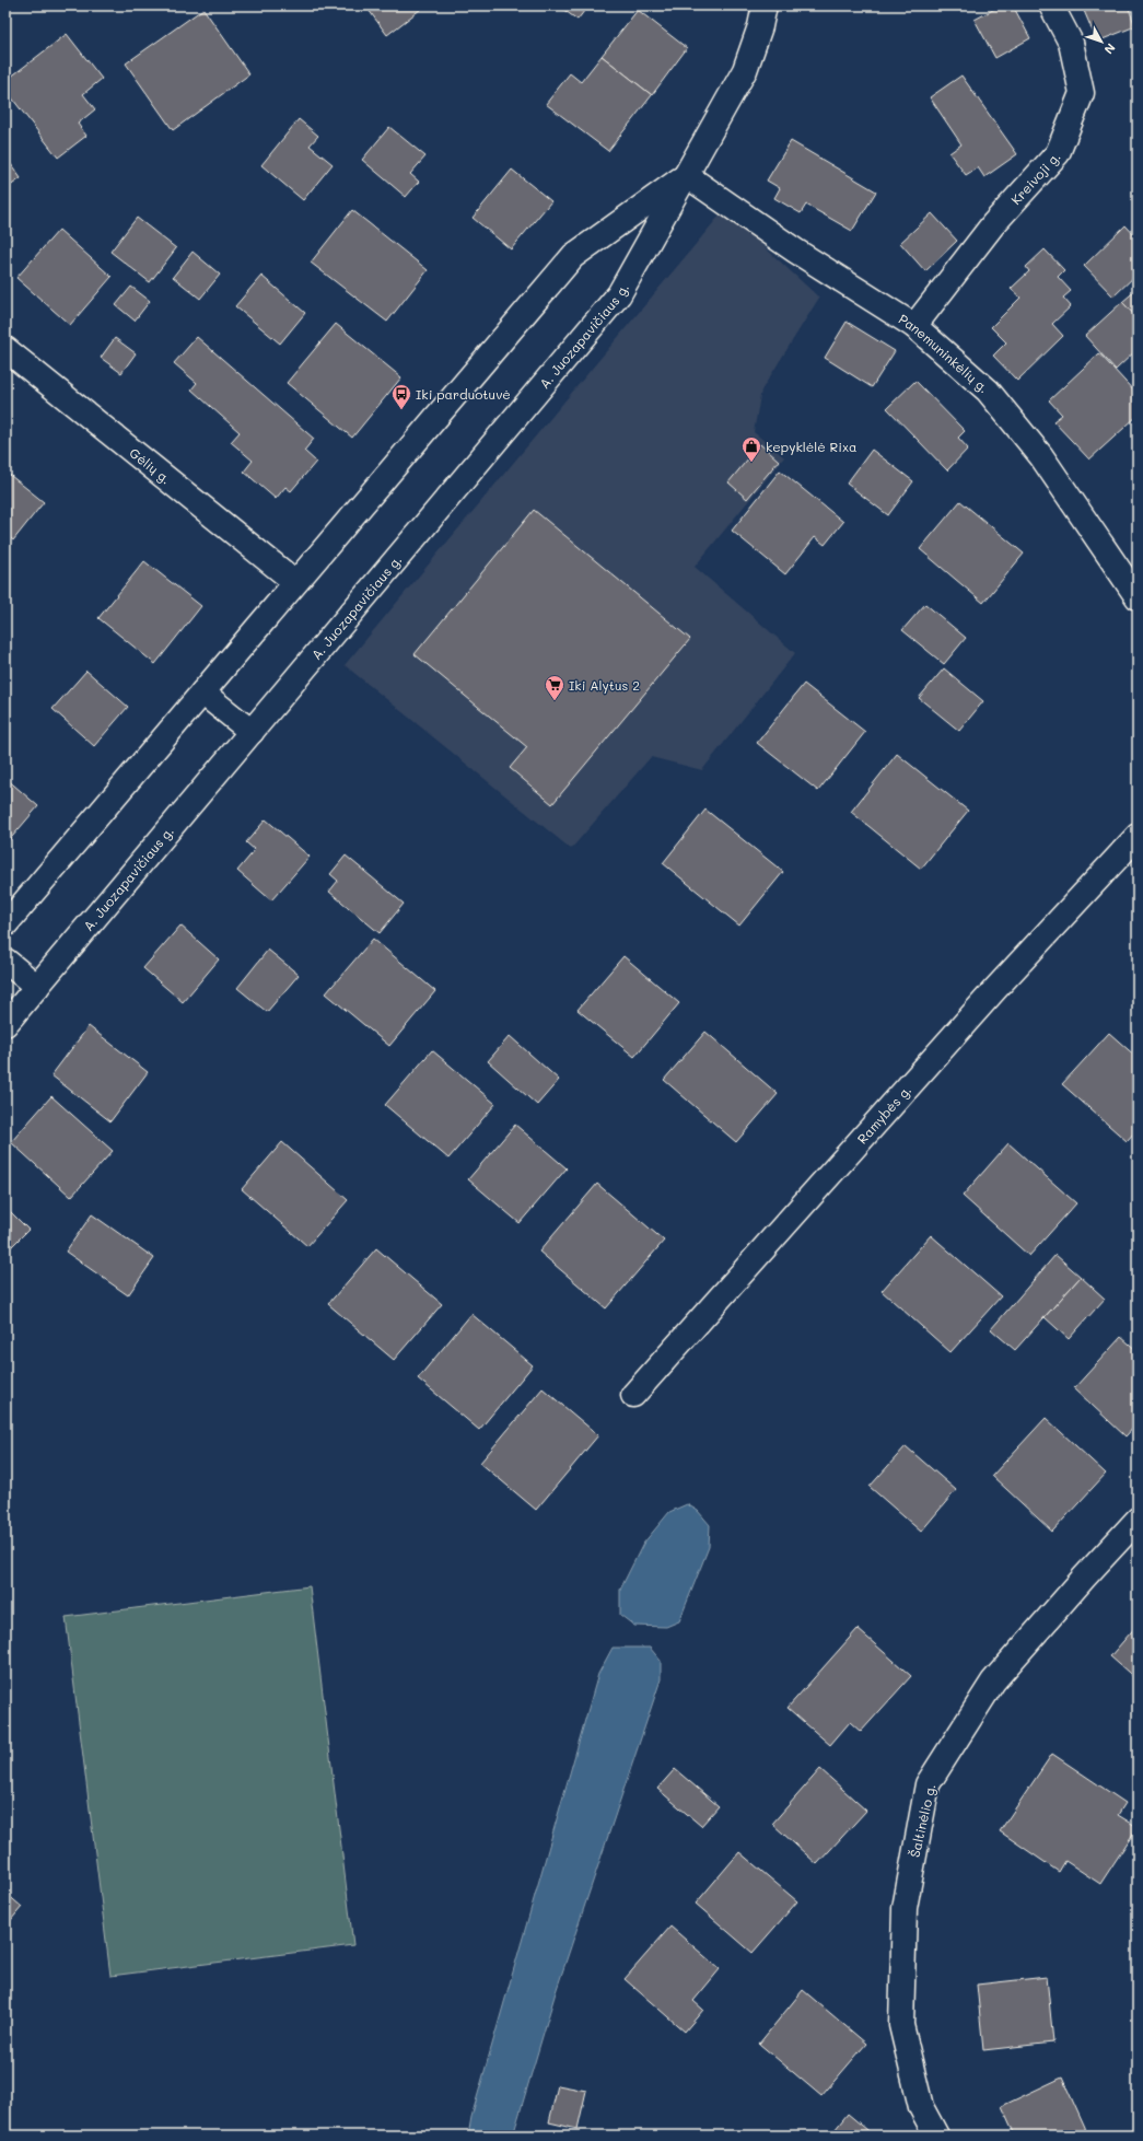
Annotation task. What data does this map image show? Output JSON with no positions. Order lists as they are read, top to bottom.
{
  "streets": {
    "street": [
      "Kreivoji g.",
      "A. Juozapavičiaus g.",
      "Panemuninkėlių g.",
      "Gėlių g.",
      "Ramybės g.",
      "Šaltinėlio g."
    ]
  },
  "crossings": [
    ["Kreivoji g.", "Panemuninkėlių g."],
    ["A. Juozapavičiaus g.", "Panemuninkėlių g."],
    ["A. Juozapavičiaus g.", "Gėlių g."]
  ],
  "places": {
    "bus stop": ["Iki parduotuvė"],
    "shop": ["kepyklėlė Rixa"],
    "supermarket": ["Iki Alytus 2"]
  },
  "north": "bottom right"
}
